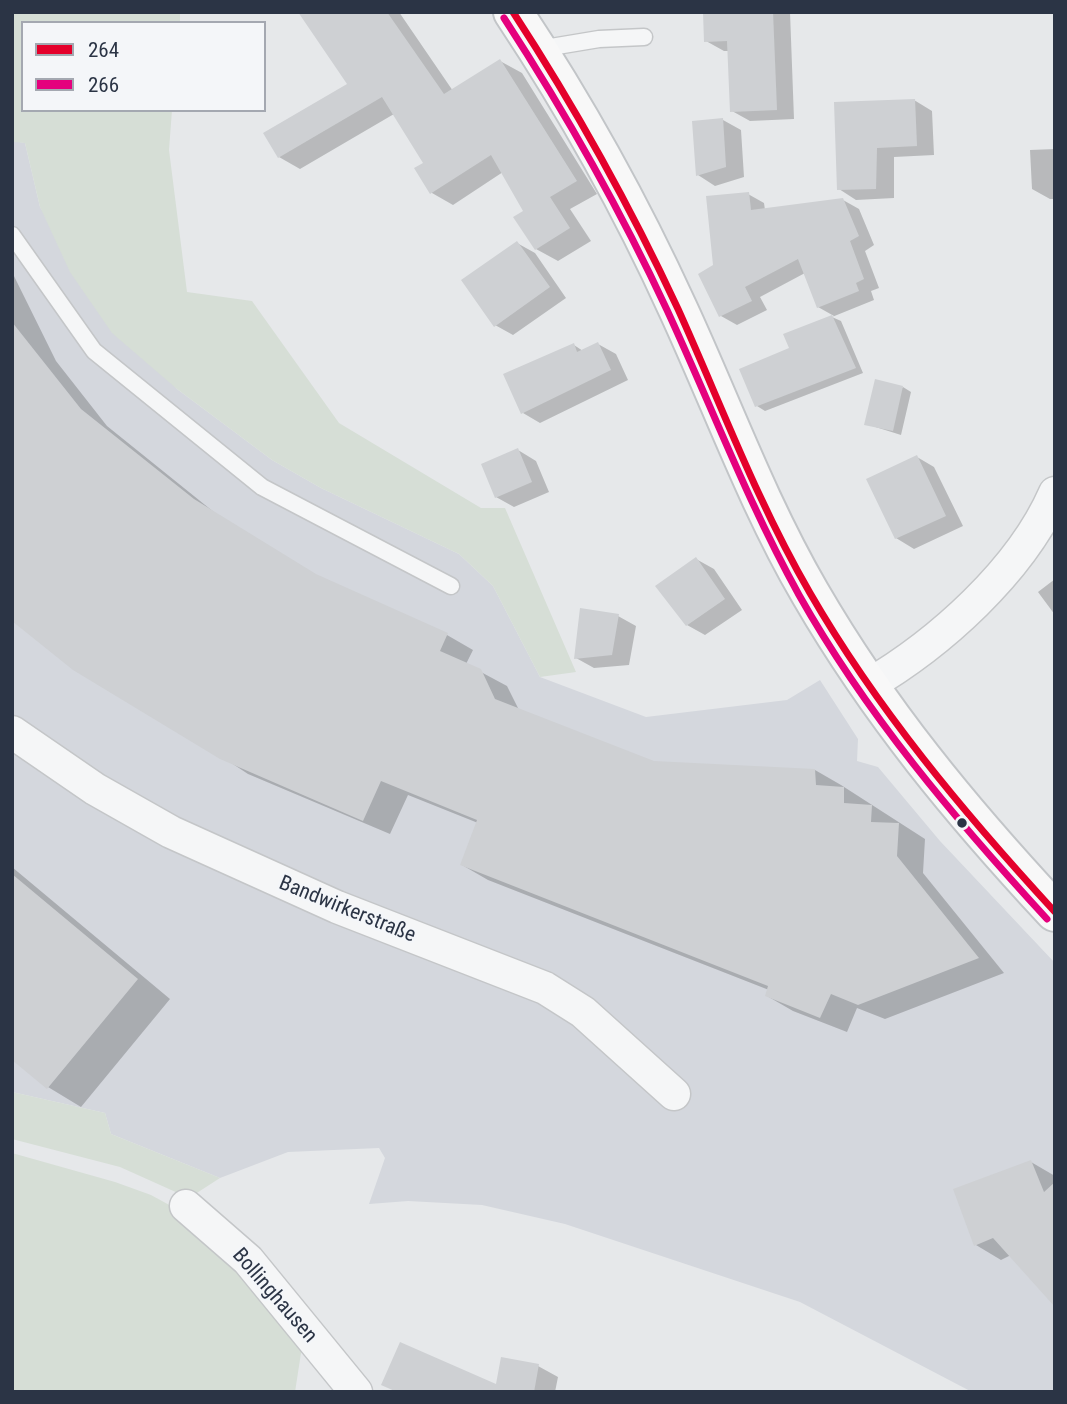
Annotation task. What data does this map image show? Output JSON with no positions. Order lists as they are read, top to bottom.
{
  "streets": {
    "street": ["Bandwirkerstraße", "Bollinghausen"]
  },
  "lines": ["transit line 264", "transit line 266"],
  "legend": ["264", "266"]
}
